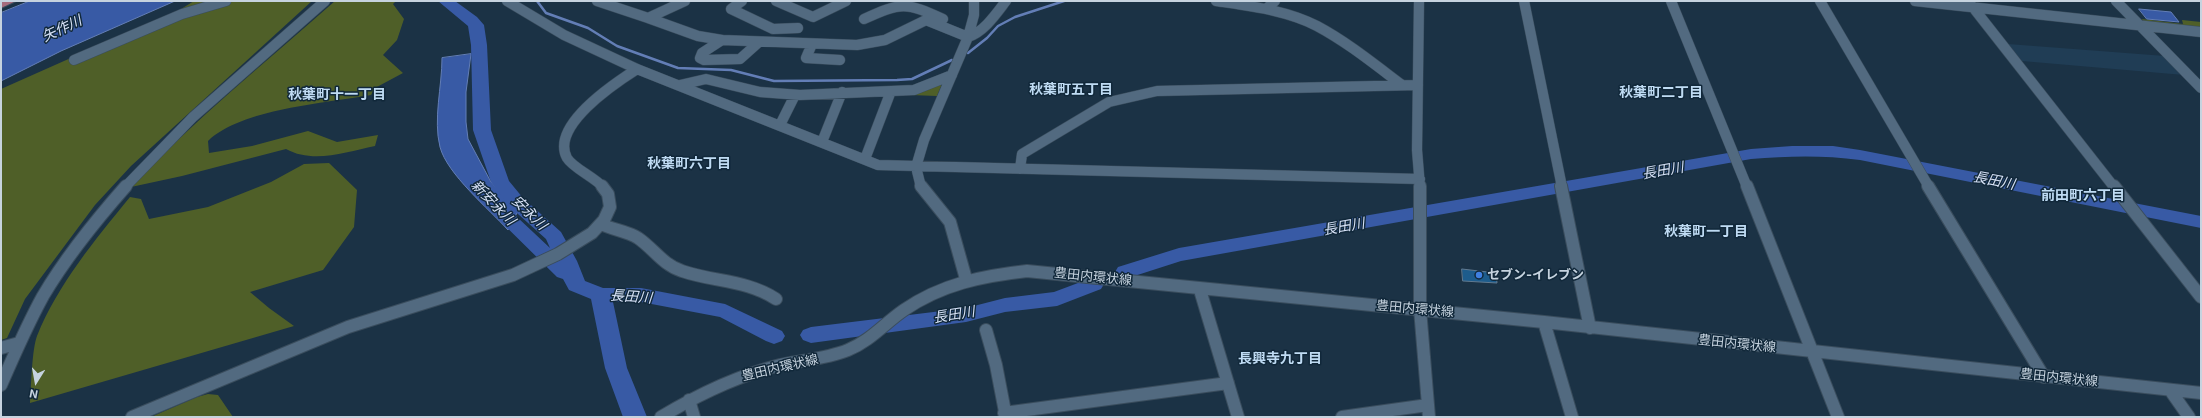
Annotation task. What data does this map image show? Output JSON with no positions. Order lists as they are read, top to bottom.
{
  "streets": {
    "street": ["豊田内環状線"]
  },
  "districts": [
    "秋葉町五丁目",
    "秋葉町二丁目",
    "秋葉町十一丁目",
    "秋葉町六丁目",
    "前田町六丁目",
    "秋葉町一丁目",
    "長興寺九丁目"
  ],
  "water": [
    "矢作川",
    "長田川",
    "新安永川",
    "安永川"
  ],
  "places": ["セブン-イレブン"],
  "north": "bottom"
}
